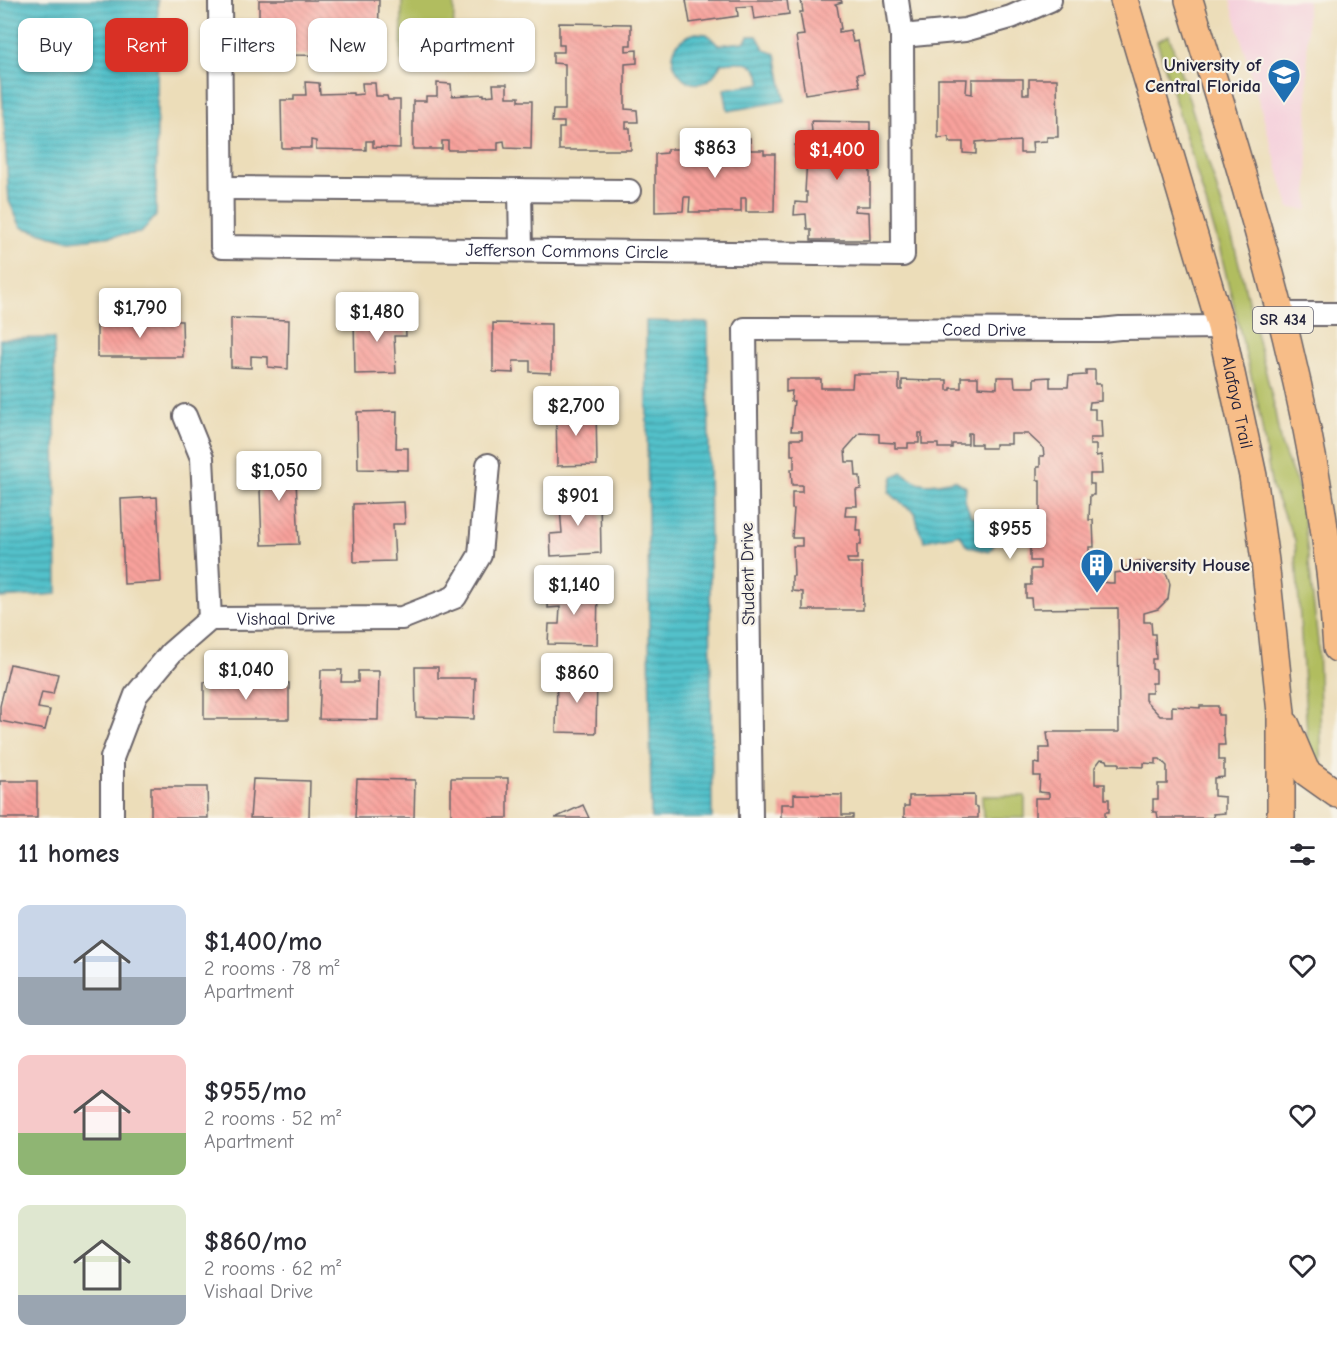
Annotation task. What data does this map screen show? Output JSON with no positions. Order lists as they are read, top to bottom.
{
  "streets": {
    "main road": ["SR 434", "Alafaya Trail"],
    "street": [
      "Jefferson Commons Circle",
      "Coed Drive",
      "Student Drive",
      "Vishaal Drive"
    ]
  },
  "crossings": [
    ["Coed Drive", "Alafaya Trail"],
    ["Coed Drive", "Student Drive"]
  ],
  "places": {
    "school or university": ["University of Central Florida"],
    "building": ["University House"]
  },
  "page": {
    "chip": [
      "Buy",
      "Rent",
      "Filters",
      "New",
      "Apartment"
    ],
    "price": [
      "$863",
      "$1,400",
      "$1,790",
      "$1,480",
      "$2,700",
      "$1,050",
      "$901",
      "$955",
      "$1,140",
      "$1,040",
      "$860"
    ],
    "heading": "11 homes",
    "list": [
      {
        "name": "$1,400/mo",
        "note": "2 rooms · 78 m² · Apartment"
      },
      {
        "name": "$955/mo",
        "note": "2 rooms · 52 m² · Apartment"
      },
      {
        "name": "$860/mo",
        "note": "2 rooms · 62 m² · Vishaal Drive"
      }
    ]
  }
}
